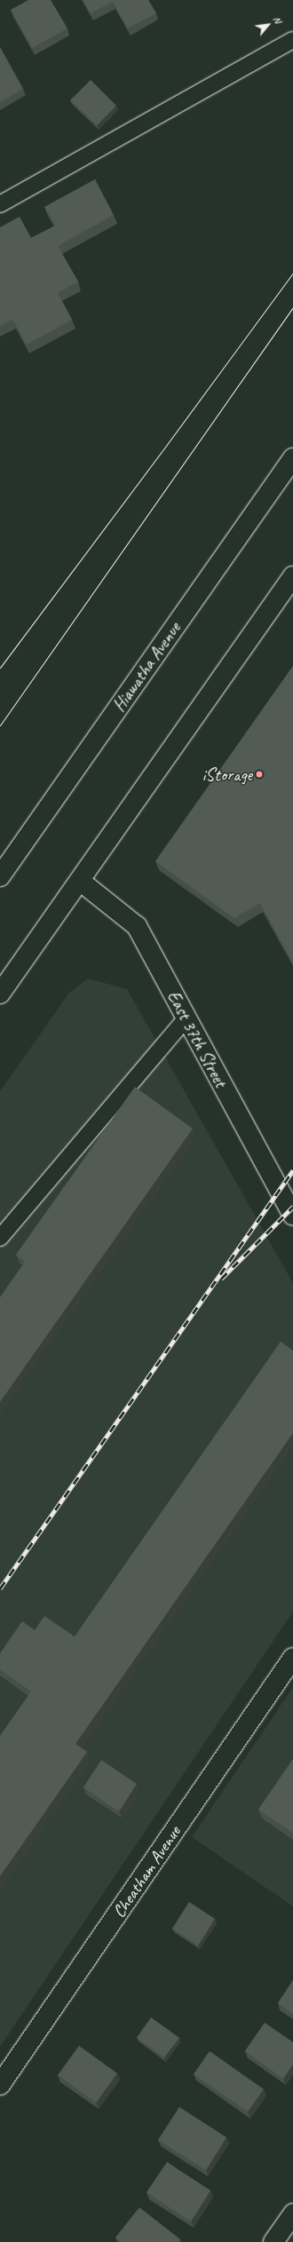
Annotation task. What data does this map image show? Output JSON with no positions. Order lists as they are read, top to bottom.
{
  "streets": {
    "main road": ["Hiawatha Avenue", "East 37th Street", "Cheatham Avenue"]
  },
  "places": ["iStorage"],
  "north": "top right"
}
